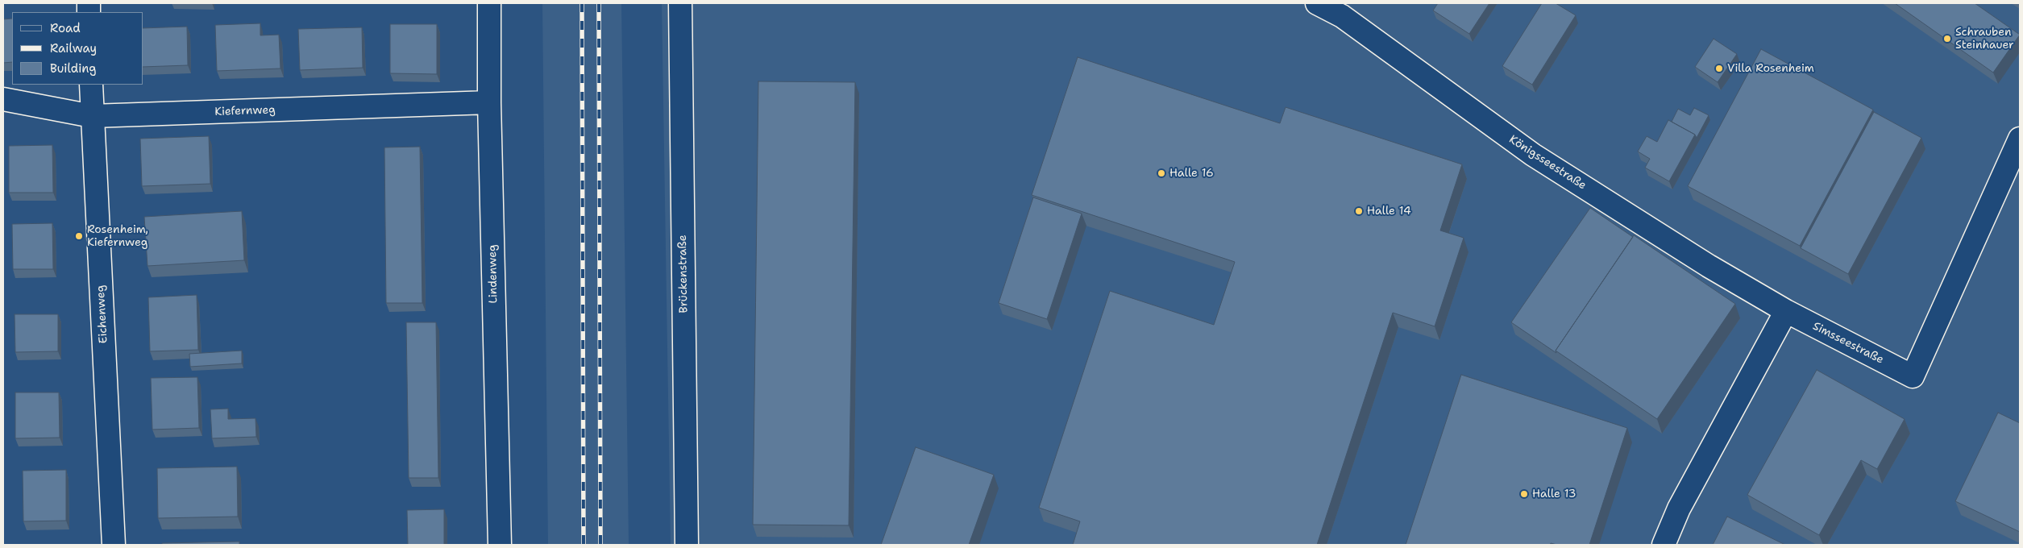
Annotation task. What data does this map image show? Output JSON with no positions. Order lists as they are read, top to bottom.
{
  "streets": {
    "street": [
      "Kiefernweg",
      "Königsseestraße",
      "Lindenweg",
      "Brückenstraße",
      "Eichenweg",
      "Simsseestraße"
    ]
  },
  "crossings": [
    ["Kiefernweg", "Lindenweg"],
    ["Kiefernweg", "Eichenweg"],
    ["Königsseestraße", "Simsseestraße"]
  ],
  "places": [
    "Schrauben Steinhauer",
    "Villa Rosenheim",
    "Halle 16",
    "Halle 14",
    "Rosenheim, Kiefernweg",
    "Halle 13"
  ],
  "legend": ["Road", "Railway", "Building"]
}
